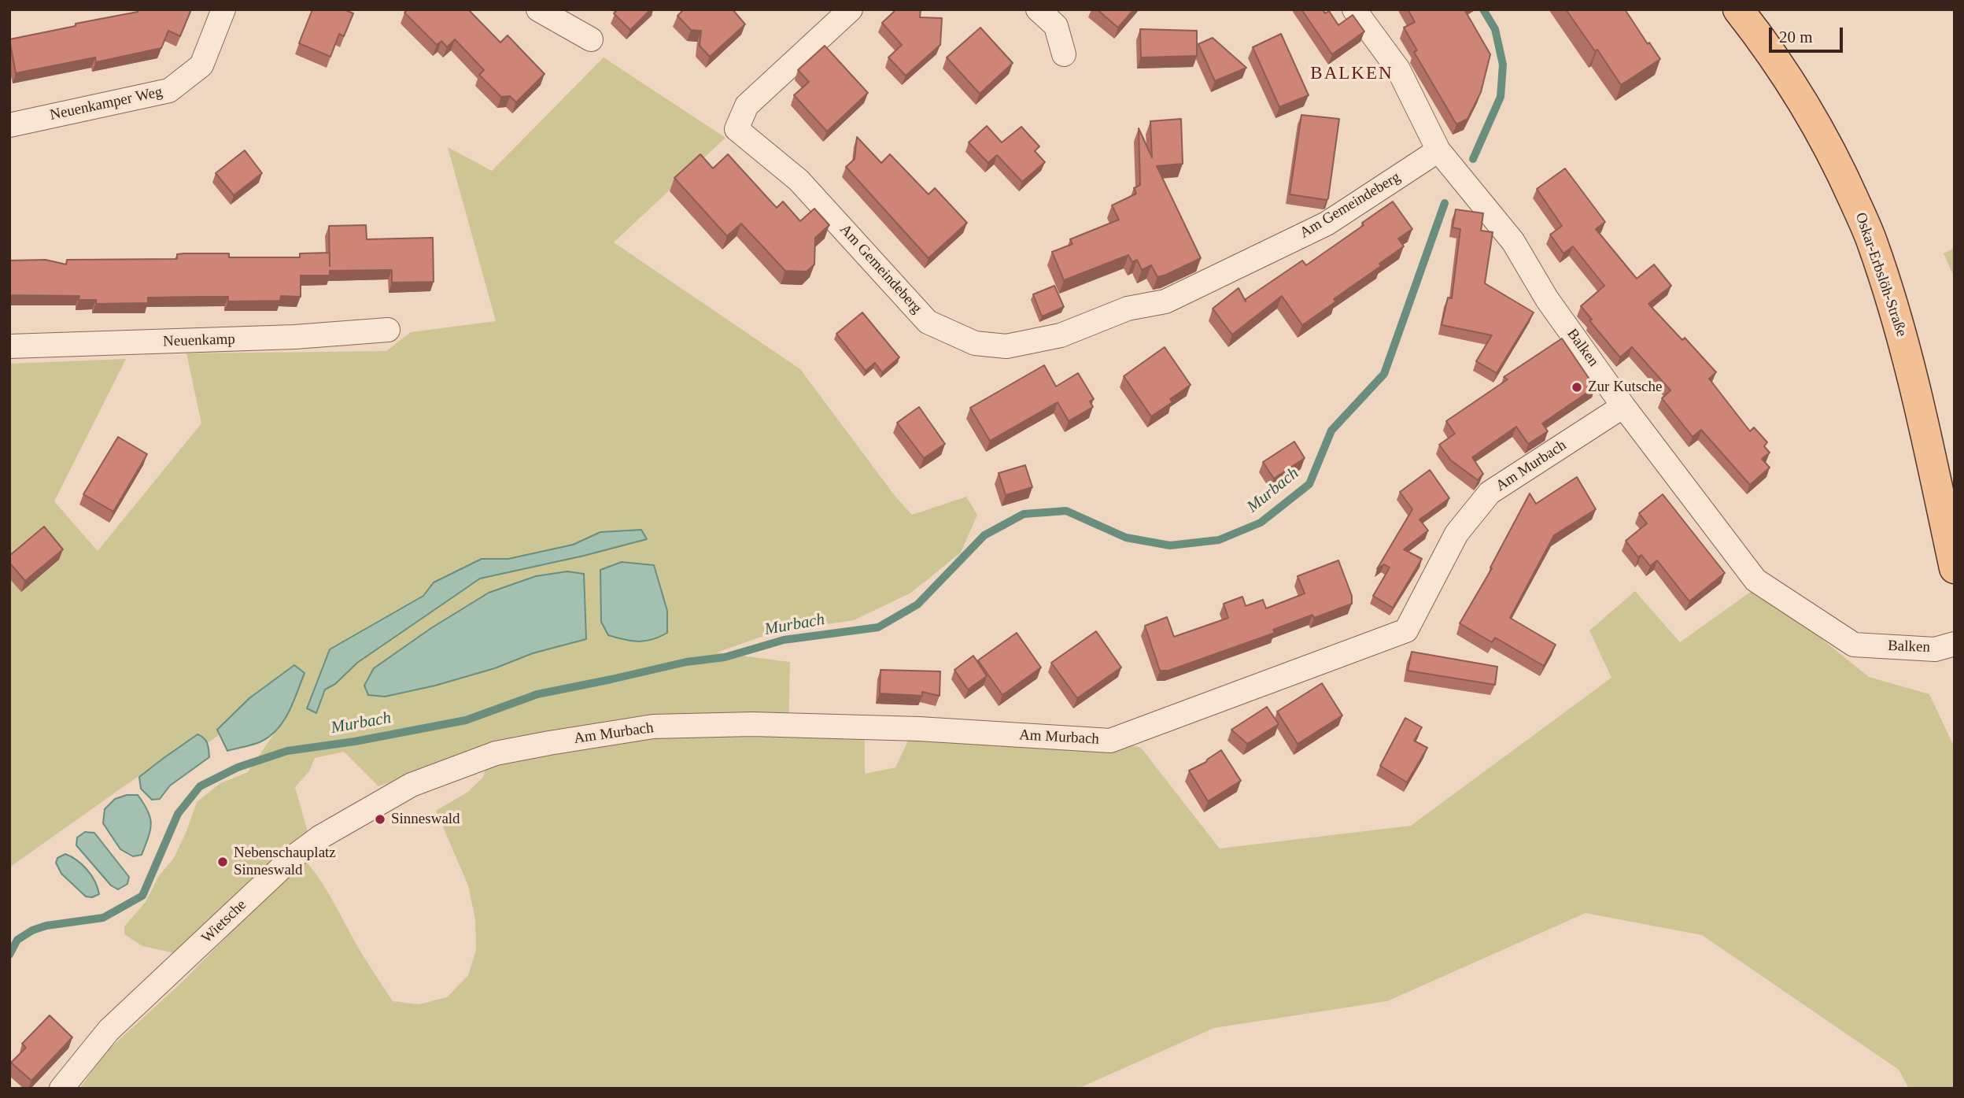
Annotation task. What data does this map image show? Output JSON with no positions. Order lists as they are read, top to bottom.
{
  "streets": {
    "main road": ["Oskar-Erbslöh-Straße"],
    "street": [
      "Neuenkamper Weg",
      "Am Gemeindeberg",
      "Neuenkamp",
      "Balken",
      "Am Murbach",
      "Wietsche"
    ]
  },
  "crossings": [
    ["Am Gemeindeberg", "Balken"],
    ["Balken", "Am Murbach"],
    ["Am Murbach", "Wietsche"]
  ],
  "districts": ["BALKEN"],
  "water": ["Murbach"],
  "places": ["Zur Kutsche", "Sinneswald", "Nebenschauplatz Sinneswald"],
  "scale_bar": "20 m"
}
